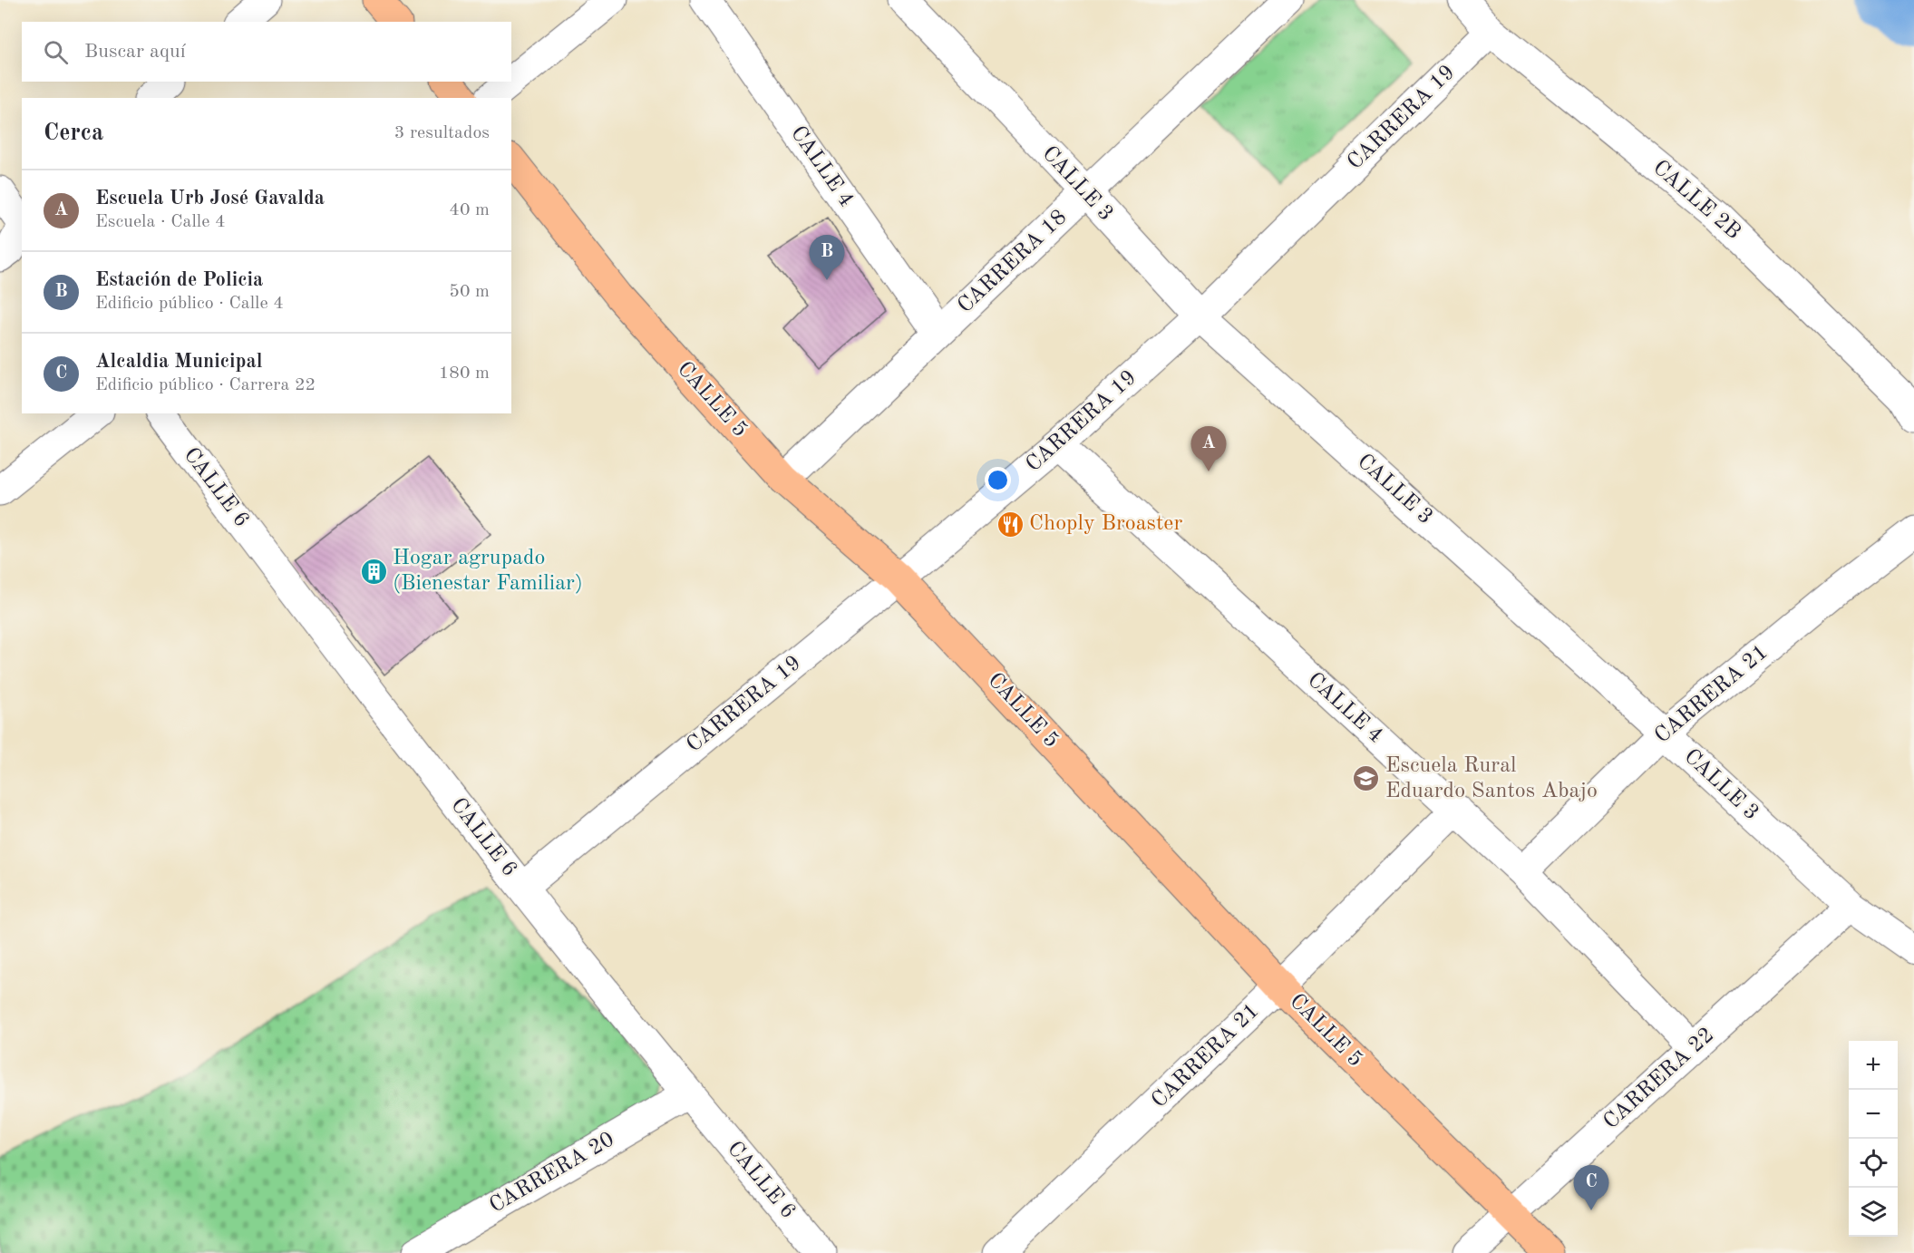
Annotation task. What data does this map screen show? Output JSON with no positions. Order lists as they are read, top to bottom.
{
  "streets": {
    "main road": ["CALLE 5"],
    "street": [
      "CARRERA 19",
      "CALLE 4",
      "CALLE 3",
      "CALLE 2B",
      "CARRERA 18",
      "CALLE 6",
      "CARRERA 21",
      "CARRERA 22",
      "CARRERA 20"
    ]
  },
  "crossings": [
    ["CARRERA 19", "CALLE 4"],
    ["CARRERA 19", "CALLE 3"],
    ["CARRERA 19", "CALLE 2B"],
    ["CARRERA 19", "CALLE 5"],
    ["CARRERA 19", "CALLE 6"],
    ["CALLE 4", "CARRERA 18"],
    ["CALLE 4", "CARRERA 21"],
    ["CALLE 4", "CARRERA 22"],
    ["CALLE 3", "CARRERA 18"],
    ["CALLE 3", "CARRERA 21"],
    ["CALLE 3", "CARRERA 22"],
    ["CARRERA 18", "CALLE 5"],
    ["CALLE 5", "CARRERA 21"],
    ["CALLE 5", "CARRERA 22"],
    ["CALLE 6", "CARRERA 20"]
  ],
  "places": {
    "restaurant": ["Choply Broaster"],
    "building": ["Hogar agrupado (Bienestar Familiar)"],
    "school or university": ["Escuela Rural Eduardo Santos Abajo"]
  },
  "page": {
    "search": "Buscar aquí",
    "heading": ["Cerca", "3 resultados"],
    "list": [
      {
        "mark": "A",
        "name": "Escuela Urb José Gavalda",
        "note": "Escuela · Calle 4",
        "value": "40 m"
      },
      {
        "mark": "B",
        "name": "Estación de Policia",
        "note": "Edificio público · Calle 4",
        "value": "50 m"
      },
      {
        "mark": "C",
        "name": "Alcaldia Municipal",
        "note": "Edificio público · Carrera 22",
        "value": "180 m"
      }
    ],
    "pins": ["B", "A", "C"],
    "map_buttons": ["+", "−"]
  }
}
